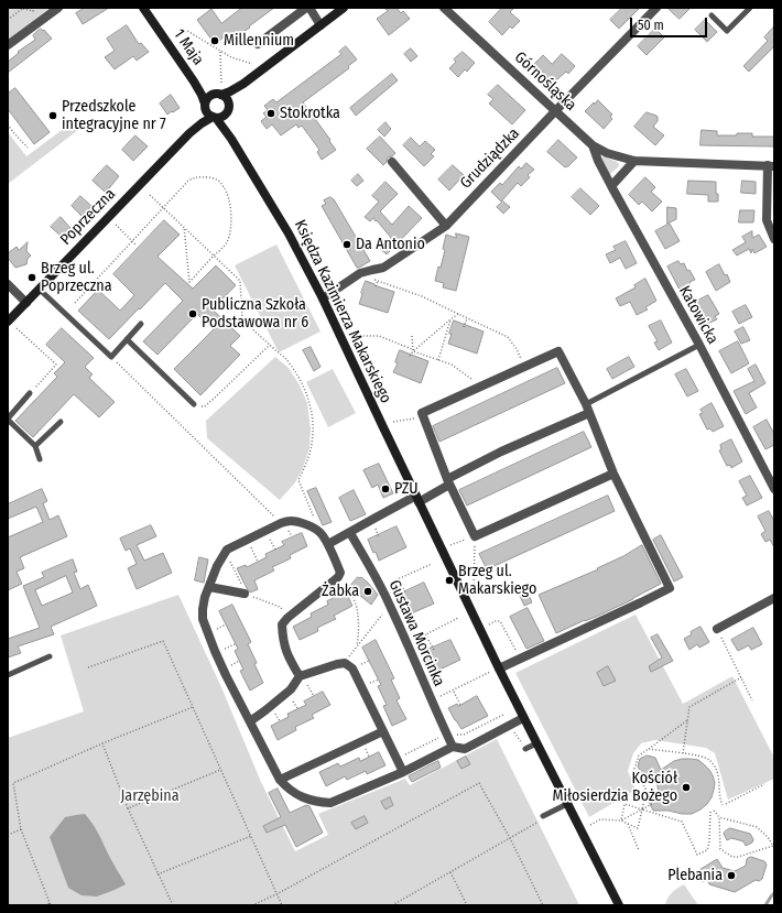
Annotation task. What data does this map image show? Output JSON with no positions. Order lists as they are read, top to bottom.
{
  "streets": {
    "street": [
      "1 Maja",
      "Górnośląska",
      "Grudziądzka",
      "Poprzeczna",
      "Księdza Kazimierza Makarskiego",
      "Katowicka",
      "Gustawa Morcinka"
    ]
  },
  "crossings": [
    ["1 Maja", "Poprzeczna"],
    ["1 Maja", "Księdza Kazimierza Makarskiego"],
    ["Górnośląska", "Grudziądzka"],
    ["Górnośląska", "Katowicka"],
    ["Grudziądzka", "Księdza Kazimierza Makarskiego"],
    ["Poprzeczna", "Księdza Kazimierza Makarskiego"]
  ],
  "parks": ["Jarzębina"],
  "places": [
    "Millennium",
    "Stokrotka",
    "Przedszkole integracyjne nr 7",
    "Da Antonio",
    "Brzeg ul. Poprzeczna",
    "Publiczna Szkoła Podstawowa nr 6",
    "PZU",
    "Brzeg ul. Makarskiego",
    "Żabka",
    "Kościół Miłosierdzia Bożego",
    "Plebania"
  ],
  "scale_bar": "50 m"
}
